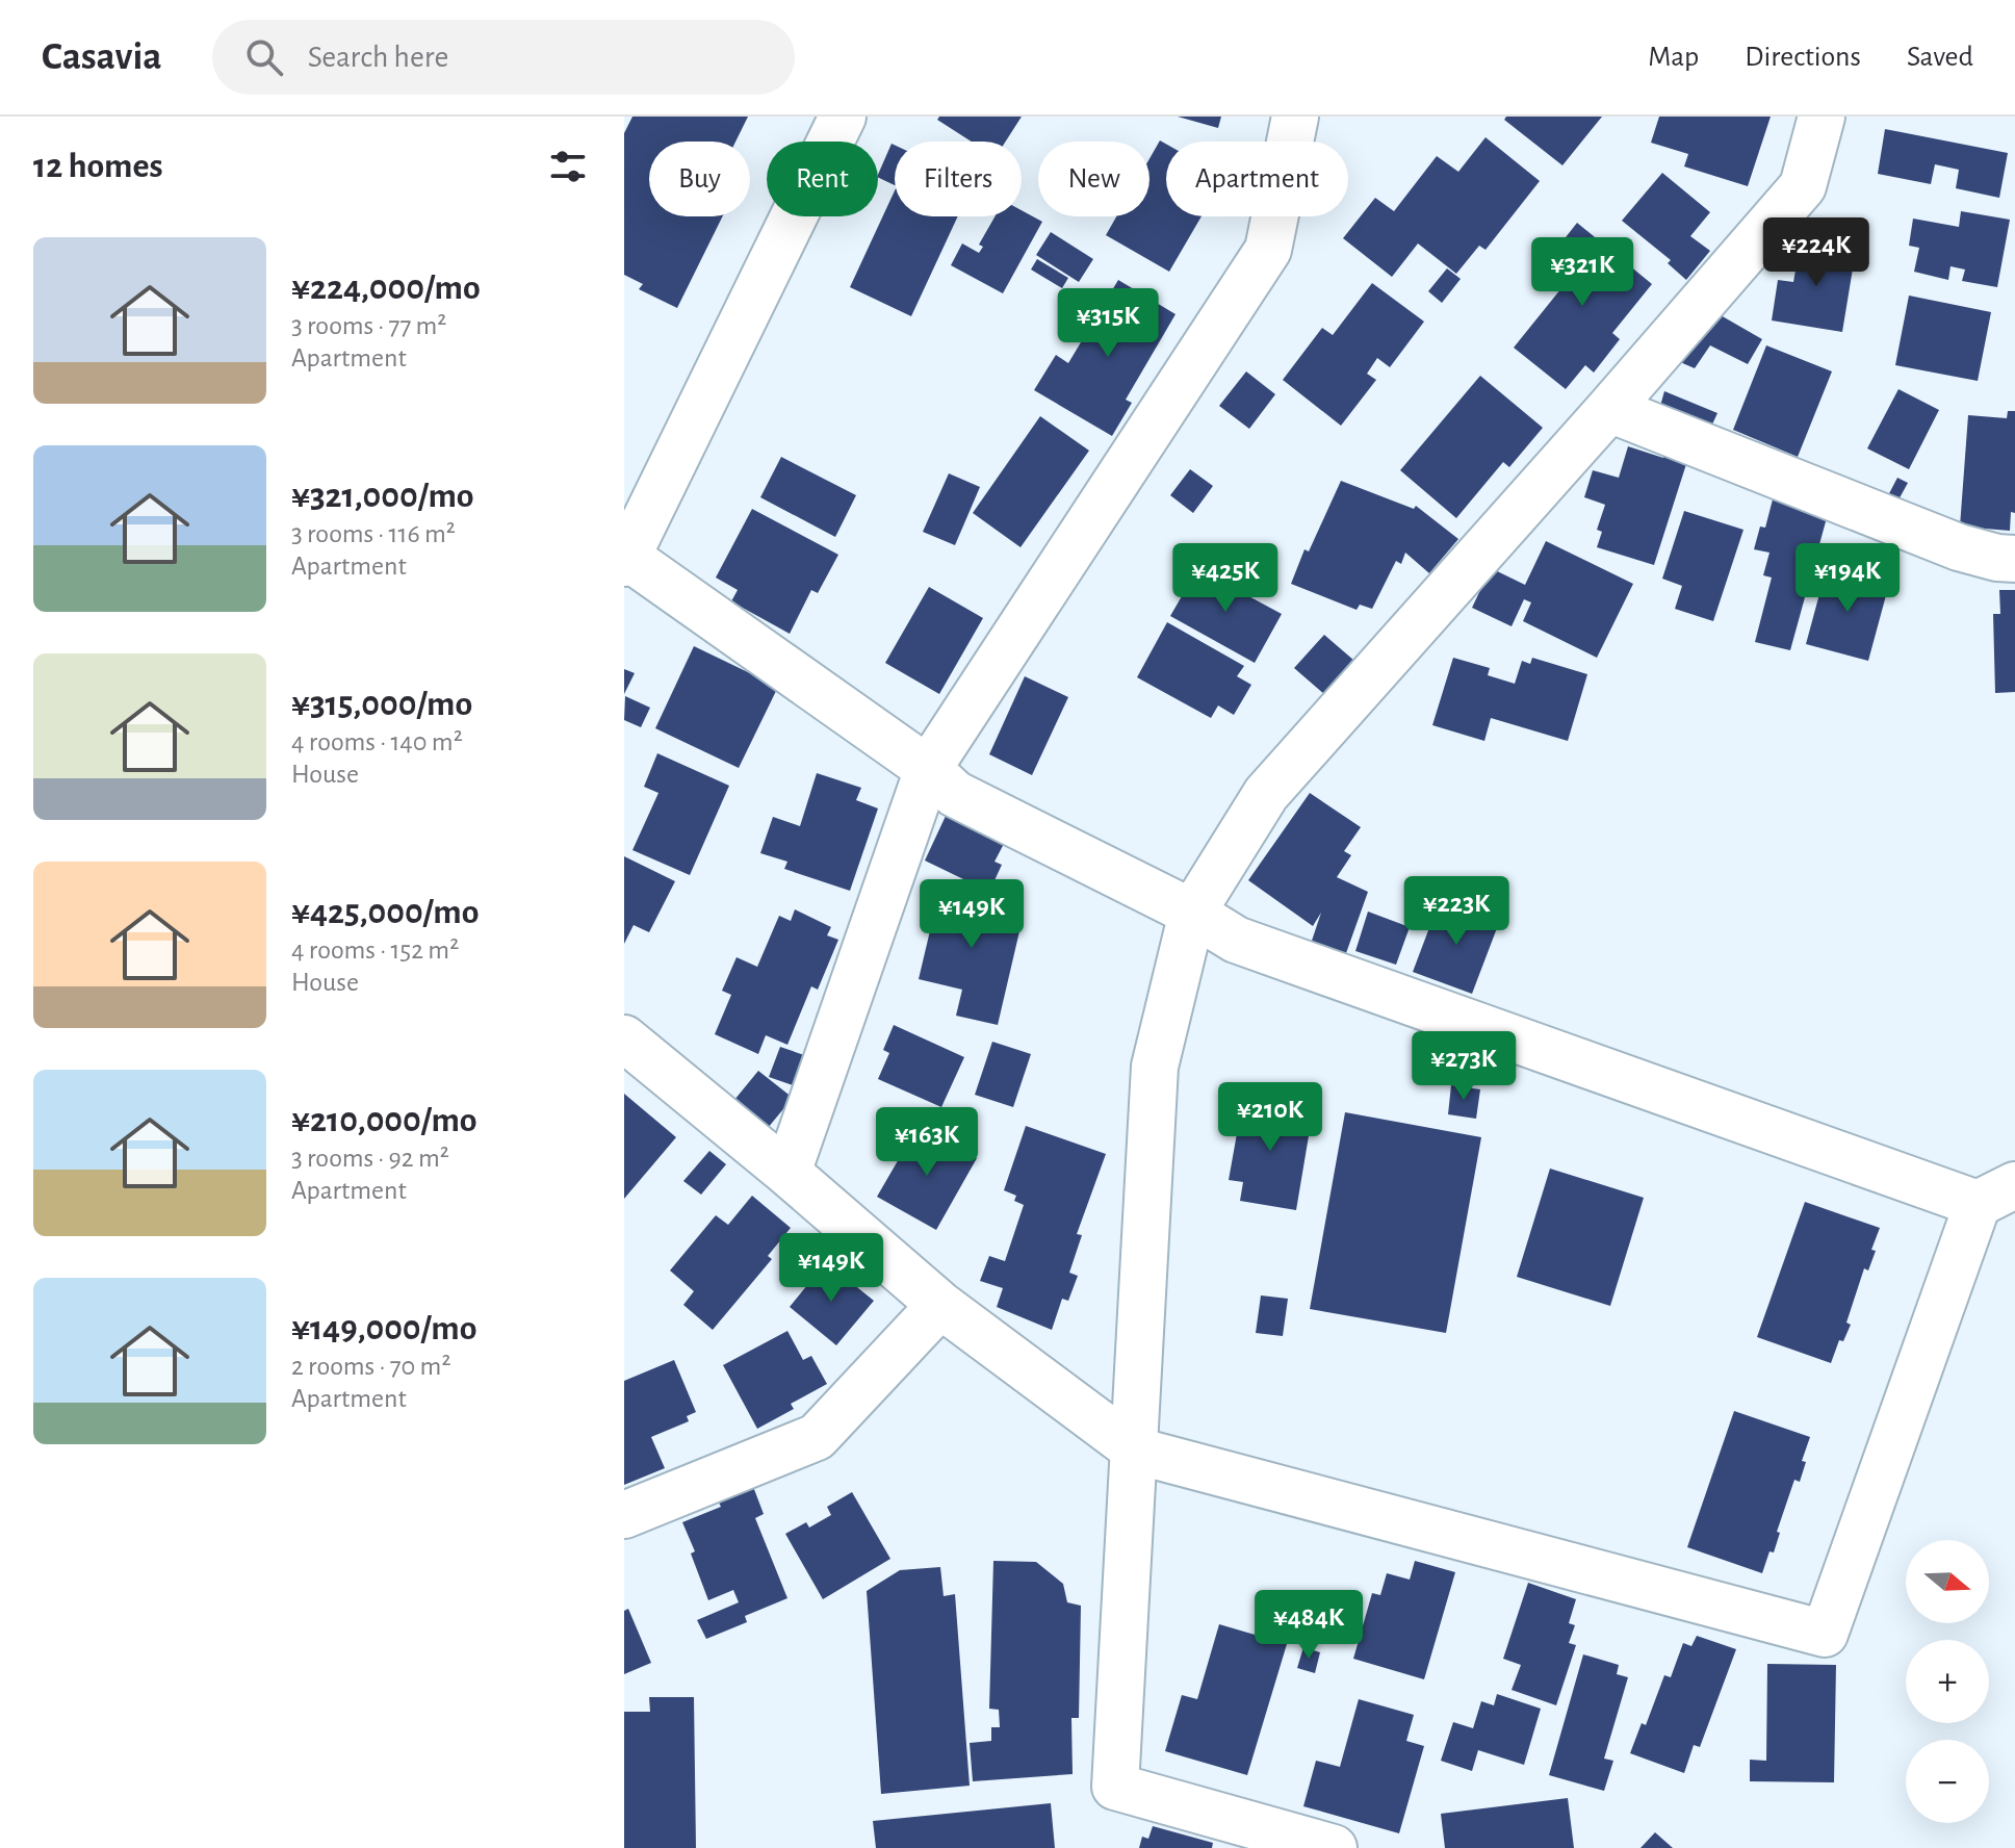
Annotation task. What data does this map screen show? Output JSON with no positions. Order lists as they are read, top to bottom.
{
  "north": "right",
  "page": {
    "header": "Casavia",
    "search": "Search here",
    "nav": ["Map", "Directions", "Saved"],
    "heading": "12 homes",
    "chip": [
      "Buy",
      "Rent",
      "Filters",
      "New",
      "Apartment"
    ],
    "list": [
      {
        "name": "¥224,000/mo",
        "note": "3 rooms · 77 m² · Apartment"
      },
      {
        "name": "¥321,000/mo",
        "note": "3 rooms · 116 m² · Apartment"
      },
      {
        "name": "¥315,000/mo",
        "note": "4 rooms · 140 m² · House"
      },
      {
        "name": "¥425,000/mo",
        "note": "4 rooms · 152 m² · House"
      },
      {
        "name": "¥210,000/mo",
        "note": "3 rooms · 92 m² · Apartment"
      },
      {
        "name": "¥149,000/mo",
        "note": "2 rooms · 70 m² · Apartment"
      }
    ],
    "price": [
      "¥224K",
      "¥321K",
      "¥315K",
      "¥425K",
      "¥194K",
      "¥223K",
      "¥149K",
      "¥273K",
      "¥210K",
      "¥163K",
      "¥149K",
      "¥484K"
    ],
    "map_buttons": ["+", "−"]
  }
}
